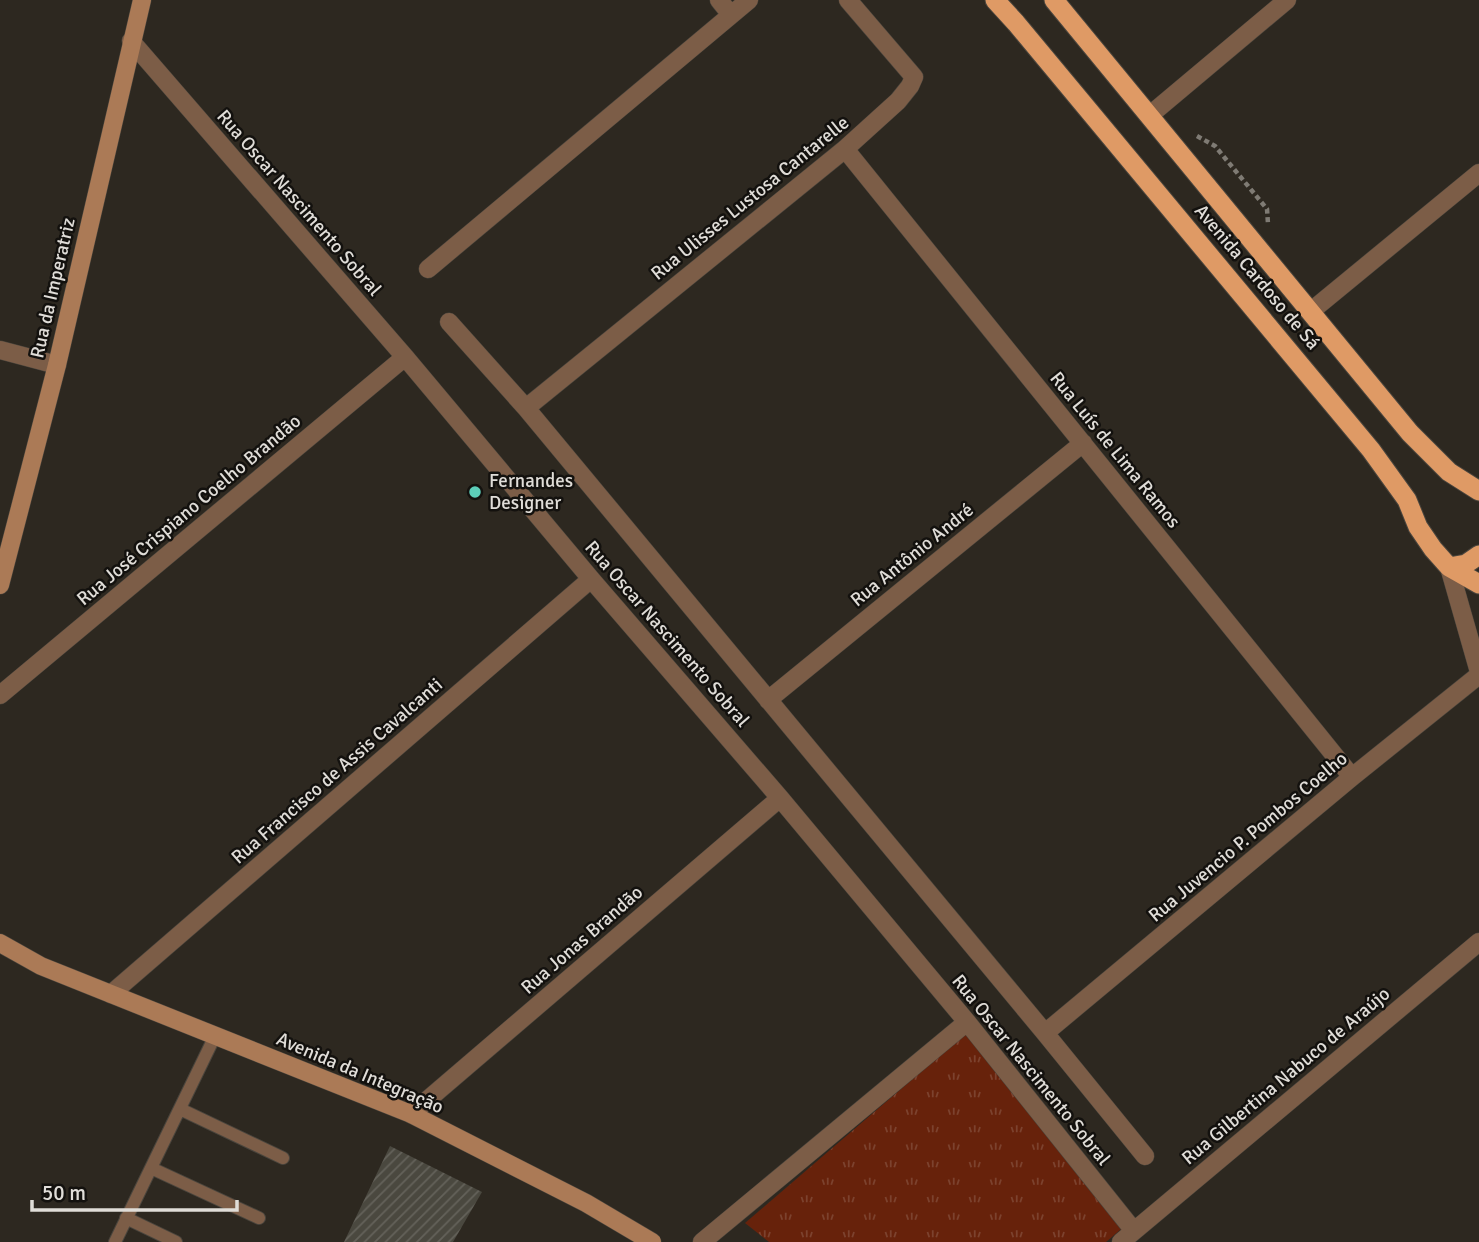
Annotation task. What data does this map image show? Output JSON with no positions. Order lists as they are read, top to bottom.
{
  "streets": {
    "highway": ["Avenida Cardoso de Sá"],
    "main road": ["Rua da Imperatriz", "Avenida da Integração"],
    "street": [
      "Rua Ulisses Lustosa Cantarelle",
      "Rua Oscar Nascimento Sobral",
      "Rua Luís de Lima Ramos",
      "Rua José Crispiano Coelho Brandão",
      "Rua Antônio André",
      "Rua Francisco de Assis Cavalcanti",
      "Rua Juvencio P. Pombos Coelho",
      "Rua Jonas Brandão",
      "Rua Gilbertina Nabuco de Araújo"
    ]
  },
  "crossings": [
    ["Rua Ulisses Lustosa Cantarelle", "Rua Oscar Nascimento Sobral"],
    ["Rua Ulisses Lustosa Cantarelle", "Rua Luís de Lima Ramos"],
    ["Rua Oscar Nascimento Sobral", "Rua da Imperatriz"],
    ["Rua Oscar Nascimento Sobral", "Rua José Crispiano Coelho Brandão"],
    ["Rua Oscar Nascimento Sobral", "Rua Antônio André"],
    ["Rua Oscar Nascimento Sobral", "Rua Francisco de Assis Cavalcanti"],
    ["Rua Oscar Nascimento Sobral", "Rua Juvencio P. Pombos Coelho"],
    ["Rua Oscar Nascimento Sobral", "Rua Jonas Brandão"],
    ["Rua Oscar Nascimento Sobral", "Rua Gilbertina Nabuco de Araújo"],
    ["Rua Luís de Lima Ramos", "Rua Antônio André"],
    ["Rua Luís de Lima Ramos", "Rua Juvencio P. Pombos Coelho"],
    ["Rua Francisco de Assis Cavalcanti", "Avenida da Integração"],
    ["Rua Jonas Brandão", "Avenida da Integração"]
  ],
  "places": ["Fernandes Designer"],
  "scale_bar": "50 m"
}
